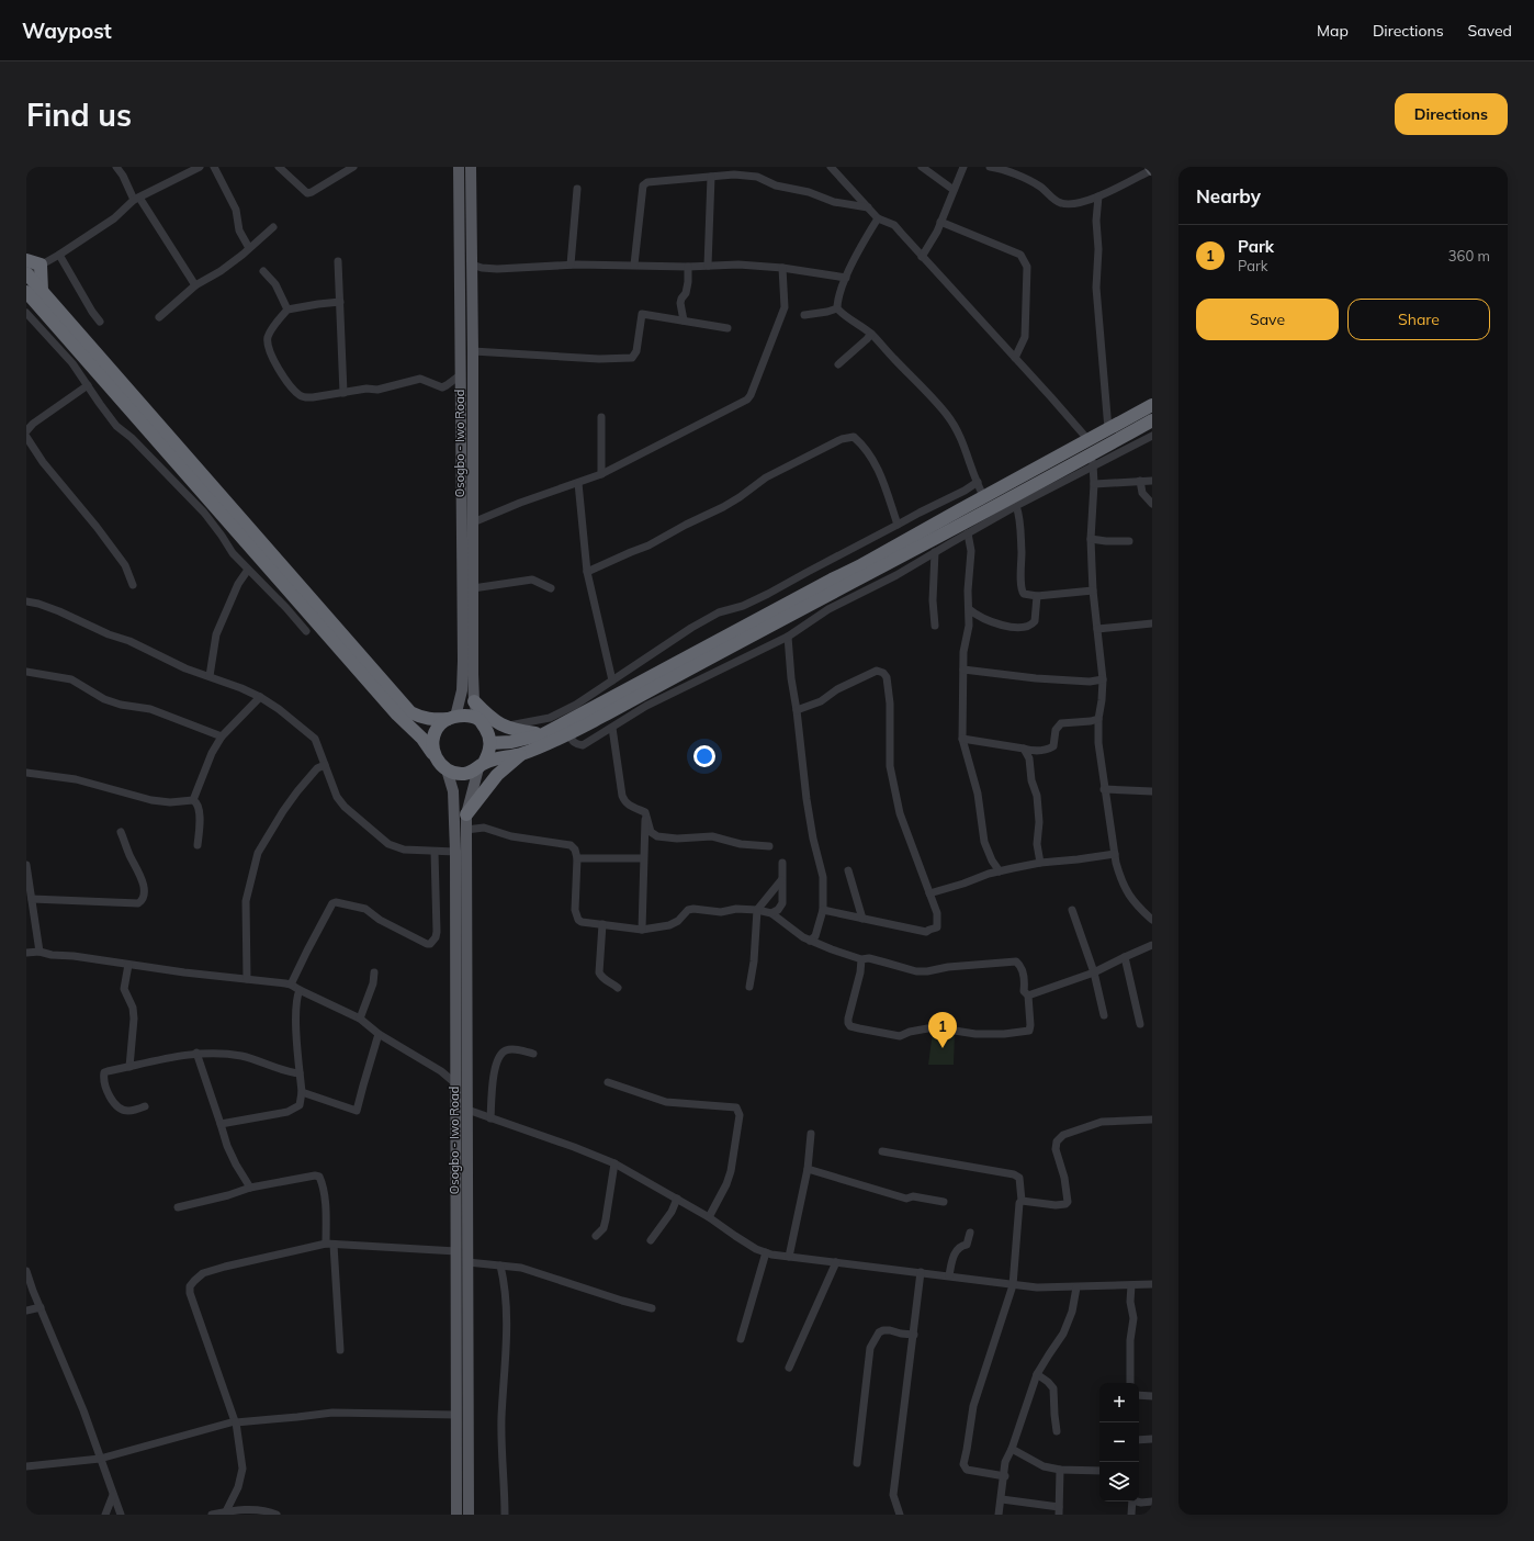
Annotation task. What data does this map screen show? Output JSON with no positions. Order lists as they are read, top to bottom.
{
  "streets": {
    "main road": ["Osogbo - Iwo Road"]
  },
  "page": {
    "header": "Waypost",
    "nav": ["Map", "Directions", "Saved"],
    "buttons": [
      "Directions",
      ["Save", "Share"]
    ],
    "title": "Find us",
    "heading": "Nearby",
    "list": [
      {
        "mark": "1",
        "name": "Park",
        "note": "Park",
        "value": "360 m"
      }
    ],
    "pins": "1",
    "map_buttons": ["+", "−"]
  }
}
